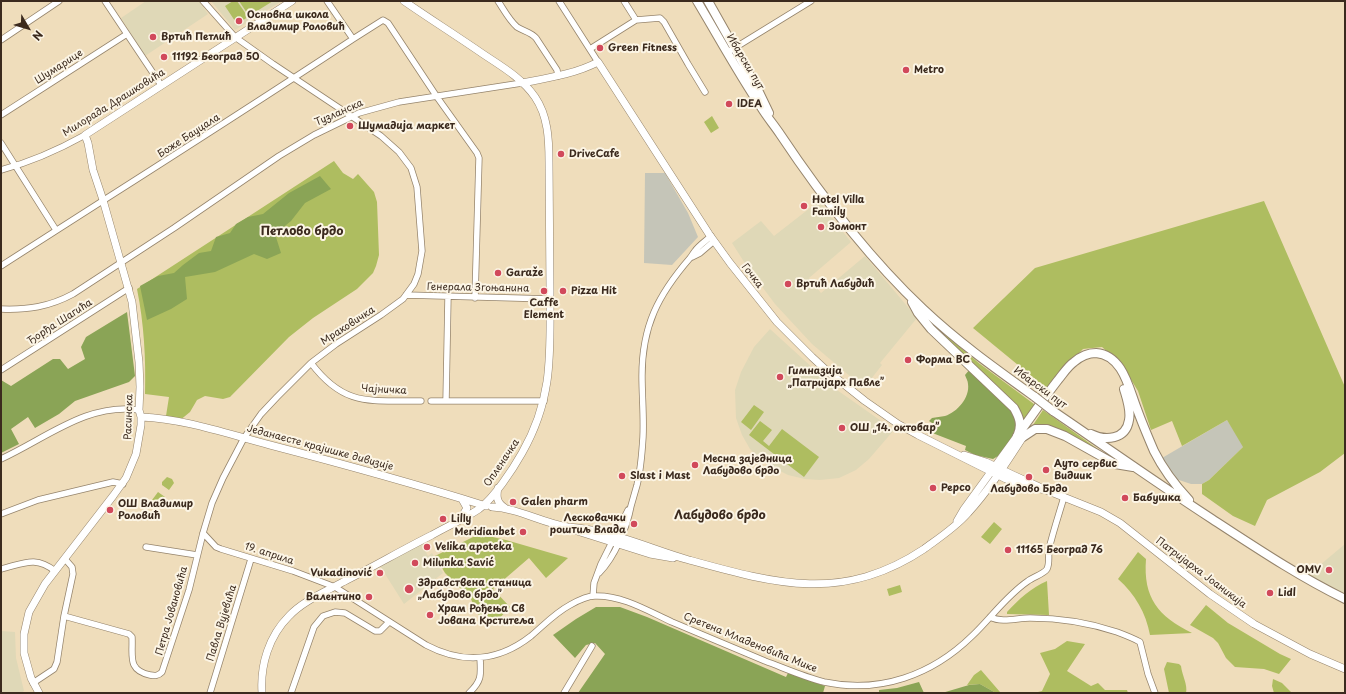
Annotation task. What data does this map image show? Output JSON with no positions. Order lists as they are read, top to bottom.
{
  "streets": {
    "main road": ["Ибарски пут"],
    "street": [
      "Шумарице",
      "Милорада Драшковића",
      "Тузланска",
      "Боже Бауцала",
      "Гочка",
      "Генерала Згоњанина",
      "Ђорђа Шагића",
      "Мраковичка",
      "Чајничка",
      "Расинска",
      "Једанаесте крајишке дивизије",
      "Опленачка",
      "19. априла",
      "Патријарха Јоаникија",
      "Петра Јовановића",
      "Павла Вујевића",
      "Сретена Младеновића Мике"
    ]
  },
  "crossings": [
    ["Милорада Драшковића", "Мраковичка"],
    ["Милорада Драшковића", "Расинска"],
    ["Тузланска", "Боже Бауцала"],
    ["Тузланска", "Гочка"],
    ["Тузланска", "Мраковичка"],
    ["Тузланска", "Расинска"],
    ["Тузланска", "Опленачка"],
    ["Боже Бауцала", "Мраковичка"],
    ["Боже Бауцала", "Расинска"],
    ["Гочка", "Једанаесте крајишке дивизије"],
    ["Гочка", "Патријарха Јоаникија"],
    ["Генерала Згоњанина", "Мраковичка"],
    ["Генерала Згоњанина", "Опленачка"],
    ["Ђорђа Шагића", "Расинска"],
    ["Мраковичка", "Чајничка"],
    ["Мраковичка", "Једанаесте крајишке дивизије"],
    ["Мраковичка", "19. априла"],
    ["Мраковичка", "Петра Јовановића"],
    ["Расинска", "Једанаесте крајишке дивизије"],
    ["Једанаесте крајишке дивизије", "Опленачка"],
    ["Једанаесте крајишке дивизије", "Патријарха Јоаникија"],
    ["Опленачка", "19. априла"],
    ["19. априла", "Павла Вујевића"],
    ["19. априла", "Сретена Младеновића Мике"],
    ["Патријарха Јоаникија", "Сретена Младеновића Мике"]
  ],
  "districts": ["Петлово брдо", "Лабудово брдо"],
  "places": [
    "Основна школа Владимир Роловић",
    "Вртић Петлић",
    "Green Fitness",
    "11192 Београд 50",
    "Metro",
    "IDEA",
    "Шумадија маркет",
    "DriveCafe",
    "Hotel Villa Family",
    "Зомонт",
    "Garaže",
    "Вртић Лабудић",
    "Caffe Element",
    "Pizza Hit",
    "Форма ВС",
    "Гимназија „Патријарх Павле”",
    "ОШ „14. октобар”",
    "Месна заједница Лабудово брдо",
    "Ауто сервис Видиик",
    "Slast i Mast",
    "Лабудово Брдо",
    "Pepco",
    "Бабушка",
    "Galen pharm",
    "ОШ Владимир Роловић",
    "Lilly",
    "Лесковачки роштиљ Влада",
    "Meridianbet",
    "Velika apoteka",
    "11165 Београд 76",
    "Milunka Savić",
    "OMV",
    "Vukadinović",
    "Здравствена станица „Лабудово брдо”",
    "Lidl",
    "Валентино",
    "Храм Рођења Св Јована Крститеља"
  ],
  "north": "bottom right"
}
